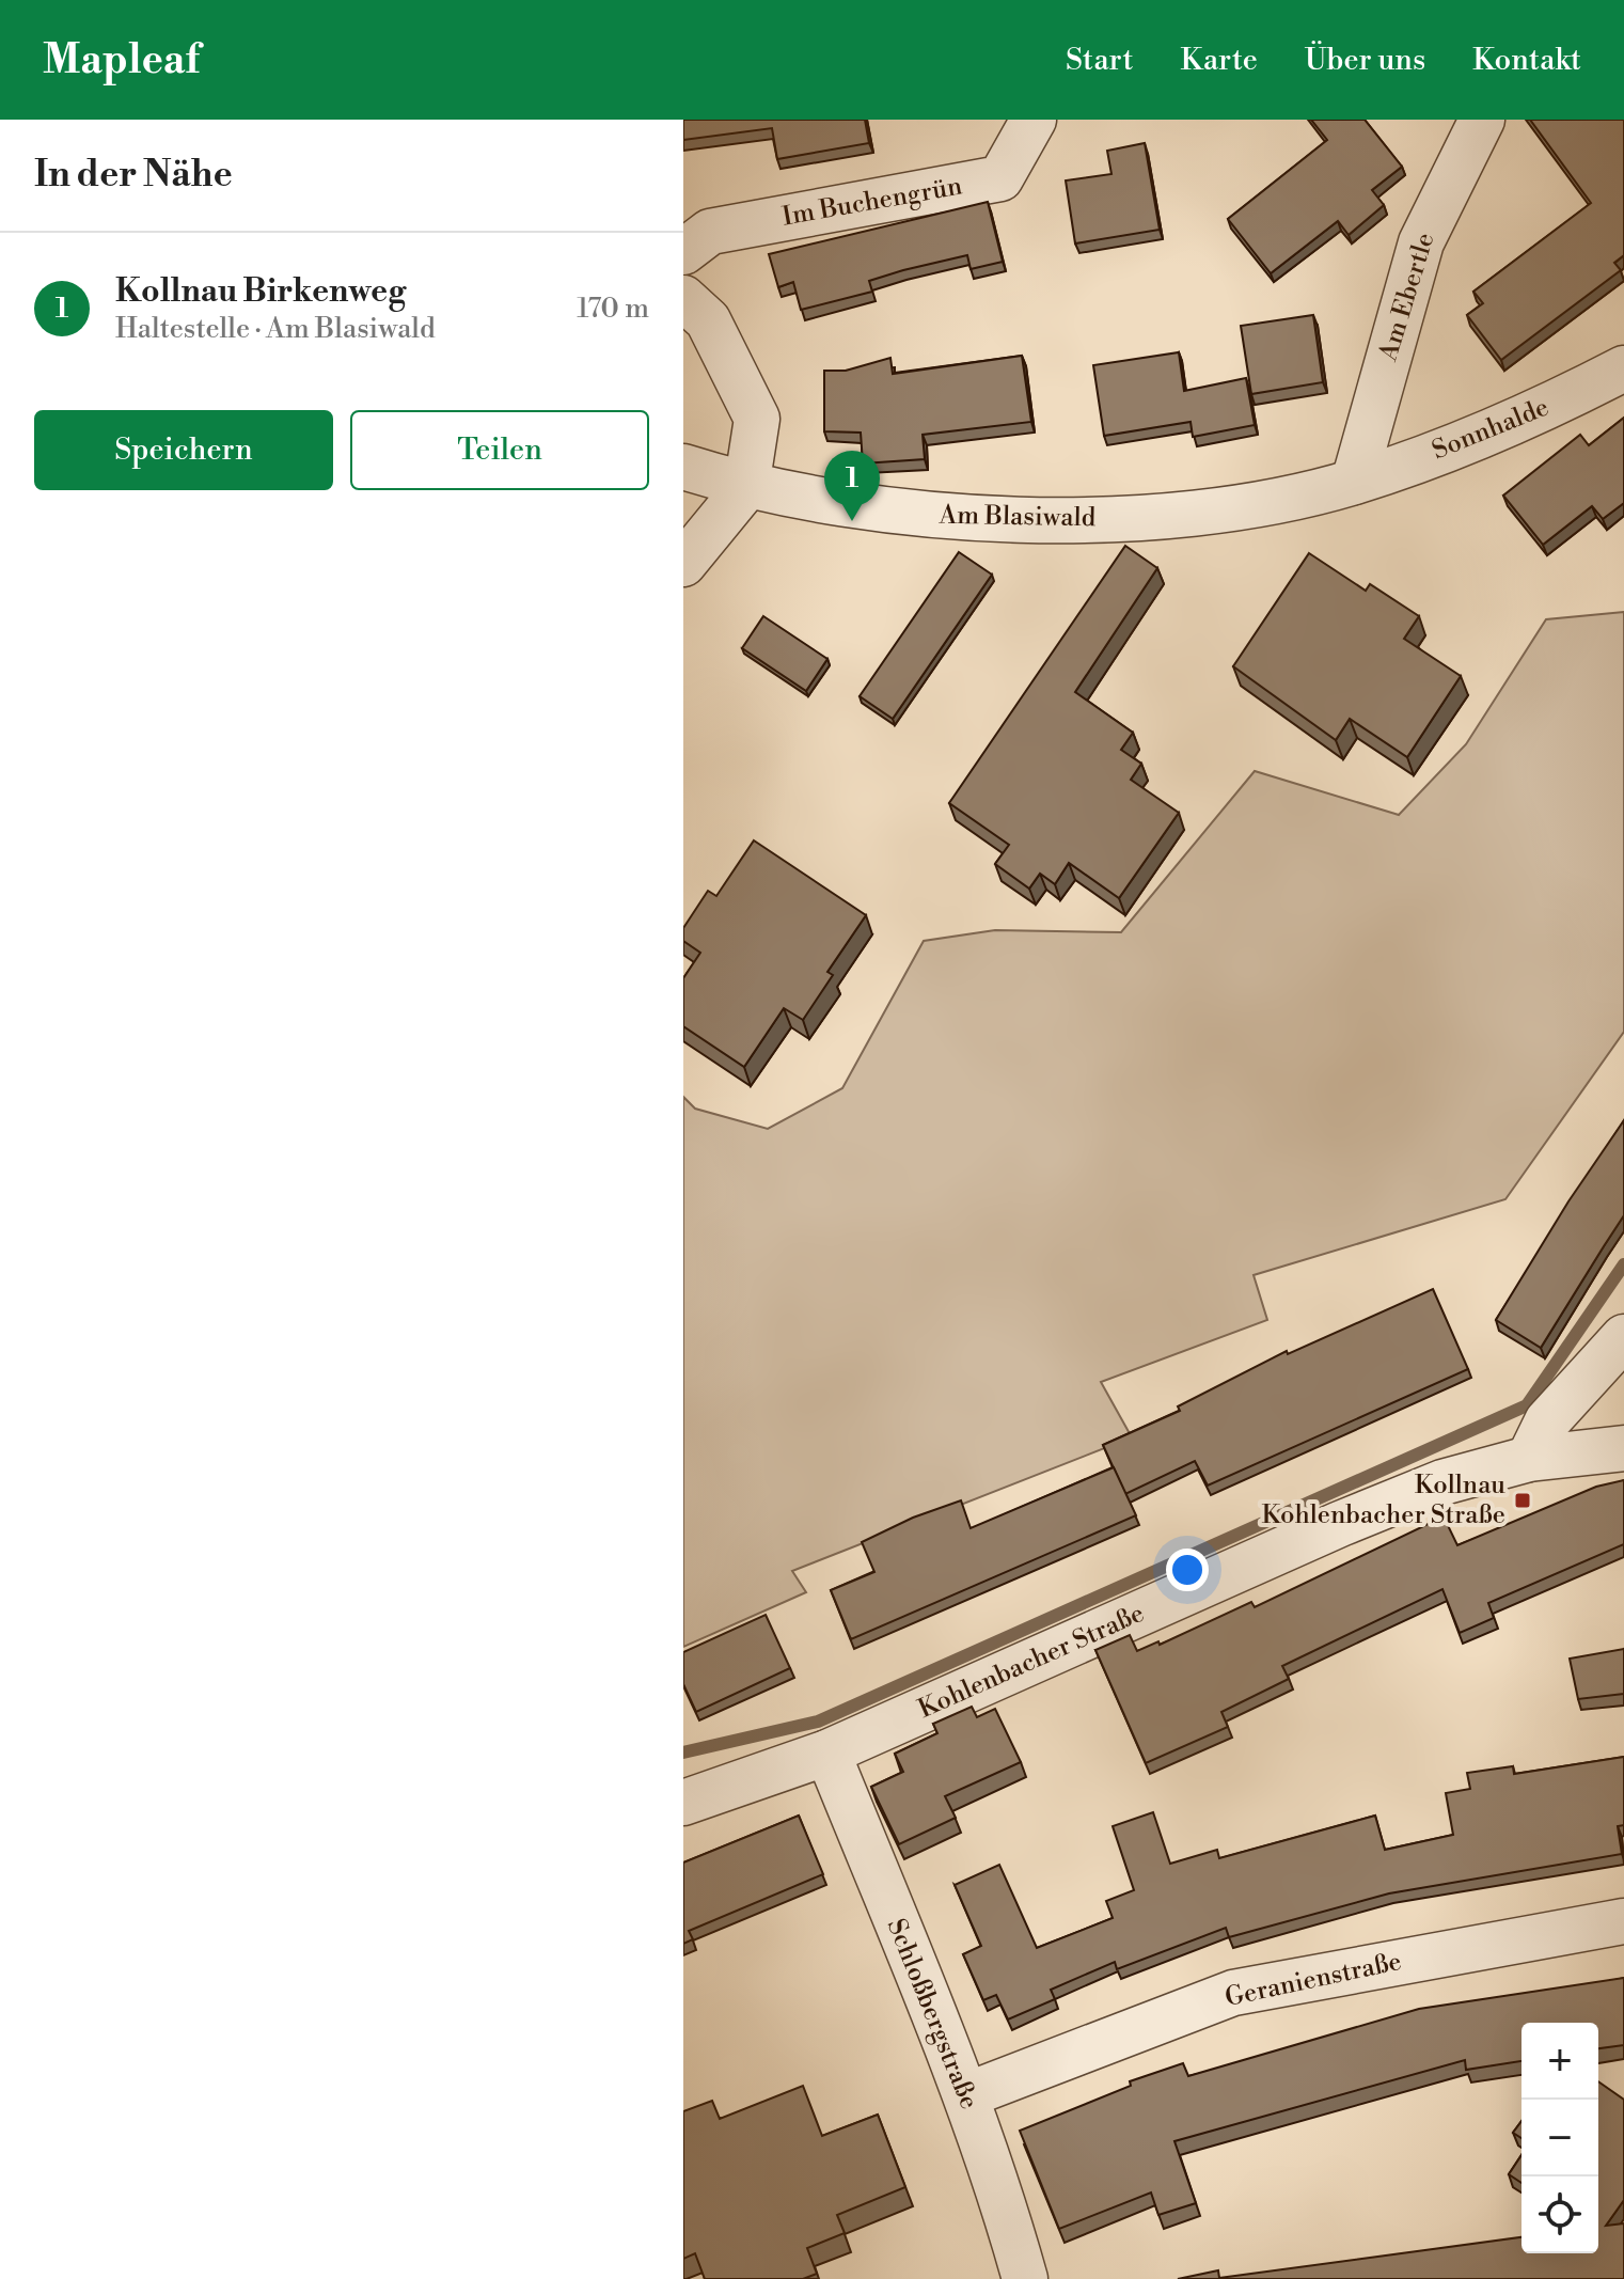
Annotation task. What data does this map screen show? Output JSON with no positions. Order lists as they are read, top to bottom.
{
  "streets": {
    "street": [
      "Im Buchengrün",
      "Am Ebertle",
      "Sonnhalde",
      "Am Blasiwald",
      "Kohlenbacher Straße",
      "Geranienstraße",
      "Schloßbergstraße"
    ]
  },
  "crossings": [
    ["Am Ebertle", "Sonnhalde"],
    ["Am Ebertle", "Am Blasiwald"],
    ["Sonnhalde", "Am Blasiwald"],
    ["Kohlenbacher Straße", "Schloßbergstraße"],
    ["Geranienstraße", "Schloßbergstraße"]
  ],
  "places": {
    "transit": ["Kollnau Kohlenbacher Straße"]
  },
  "page": {
    "header": "Mapleaf",
    "nav": [
      "Start",
      "Karte",
      "Über uns",
      "Kontakt"
    ],
    "heading": "In der Nähe",
    "list": [
      {
        "mark": "1",
        "name": "Kollnau Birkenweg",
        "note": "Haltestelle · Am Blasiwald",
        "value": "170 m"
      }
    ],
    "buttons": ["Speichern", "Teilen"],
    "pins": "1",
    "map_buttons": ["+", "−"]
  }
}
